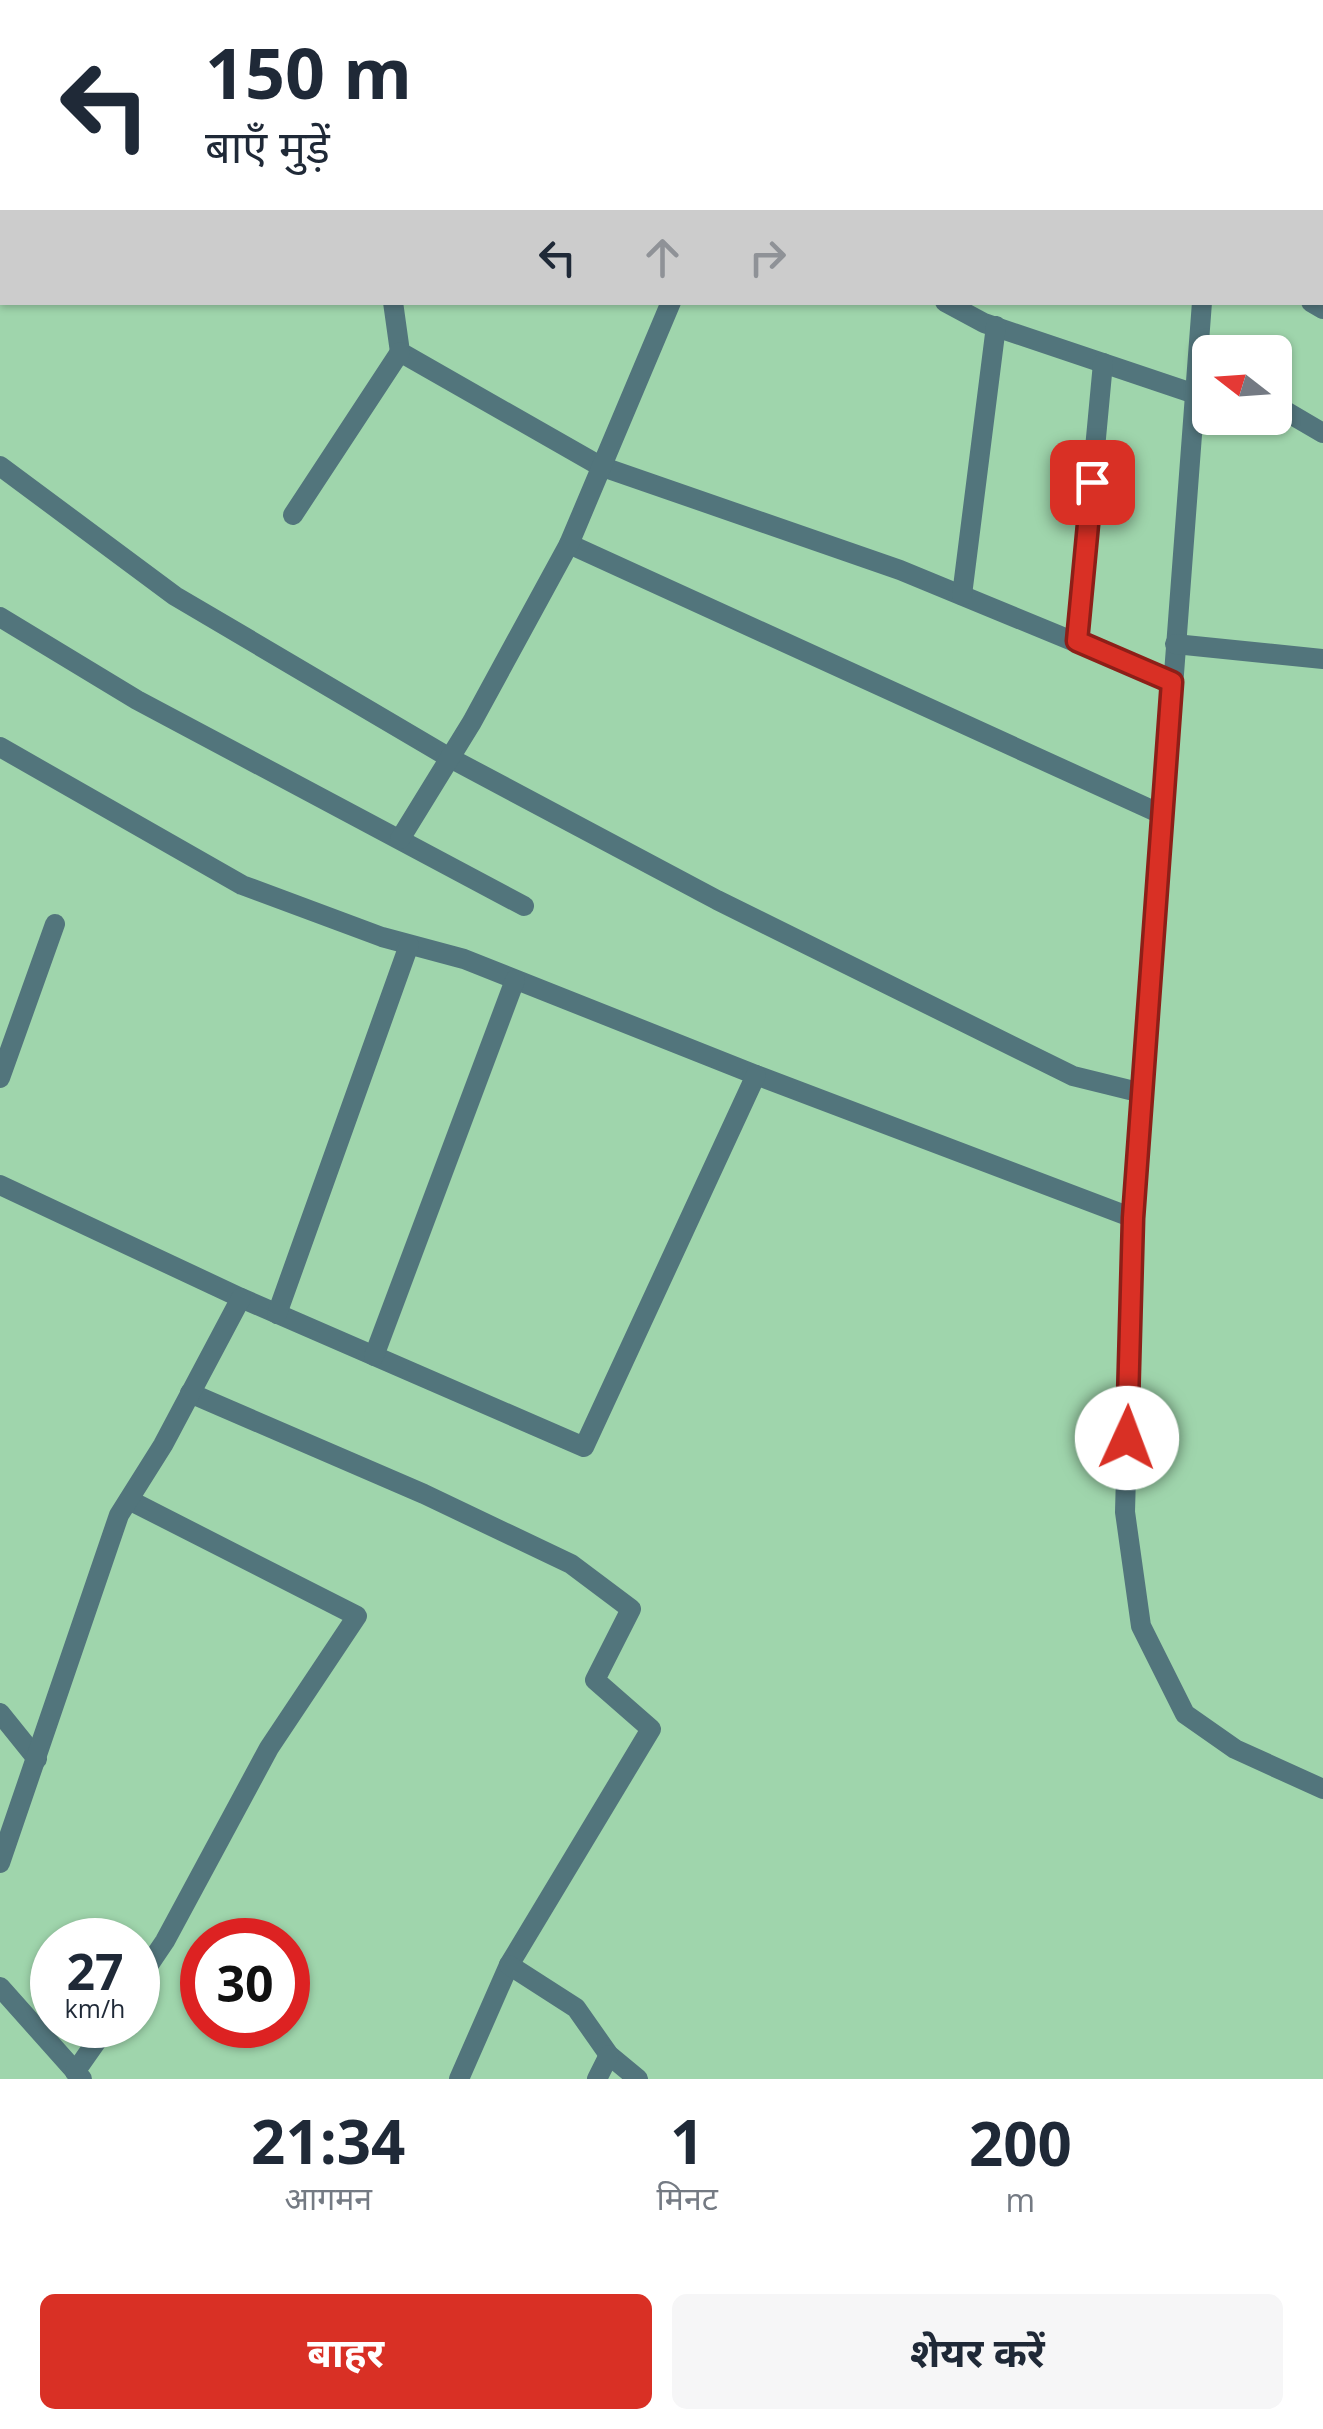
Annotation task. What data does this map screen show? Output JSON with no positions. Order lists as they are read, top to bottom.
{
  "north": "left",
  "page": {
    "turn": ["150 m", "बाएँ मुड़ें"],
    "speed": "27 km/h",
    "limit": "30",
    "eta": [
      "21:34",
      "आगमन",
      "1",
      "मिनट",
      "200",
      "m"
    ],
    "buttons": ["बाहर", "शेयर करें"]
  }
}
